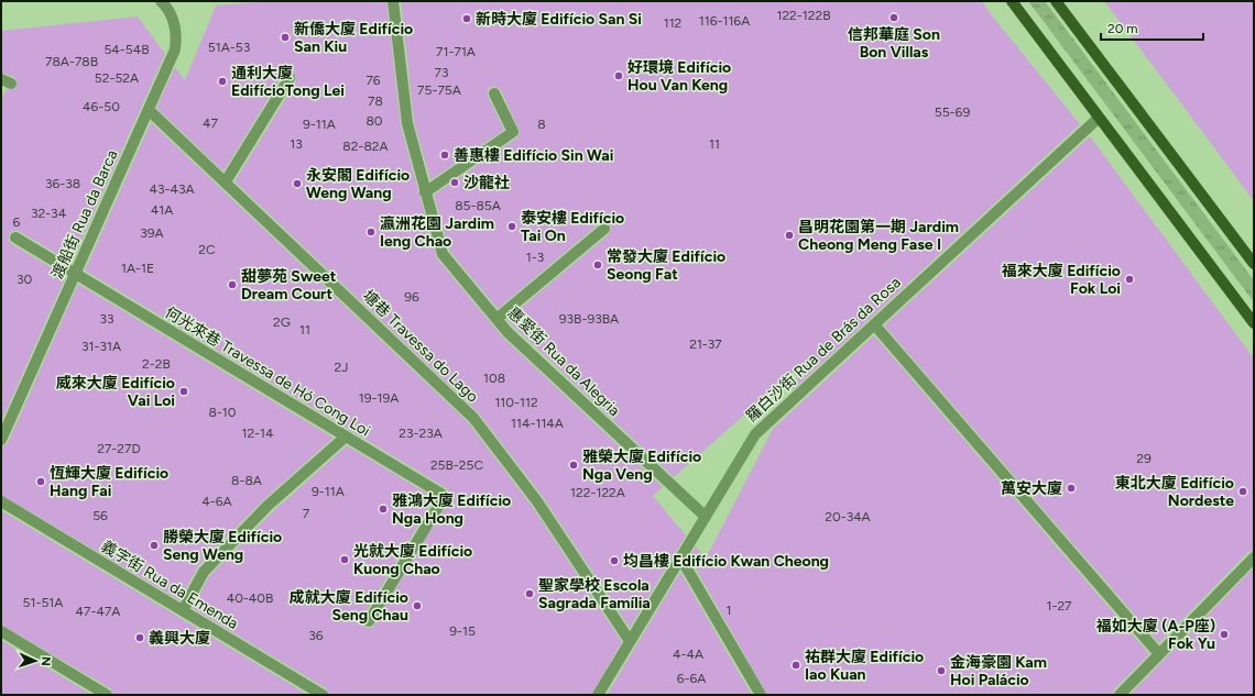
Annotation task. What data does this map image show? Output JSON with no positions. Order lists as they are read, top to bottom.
{
  "streets": {
    "street": [
      "渡船街 Rua da Barca",
      "塘巷 Travessa do Lago",
      "羅白沙街 Rua de Brás da Rosa",
      "惠愛街 Rua da Alegria",
      "何光來巷 Travessa de Hó Cong Loi",
      "義字街 Rua da Emenda"
    ]
  },
  "crossings": [
    ["渡船街 Rua da Barca", "塘巷 Travessa do Lago"],
    ["渡船街 Rua da Barca", "何光來巷 Travessa de Hó Cong Loi"],
    ["塘巷 Travessa do Lago", "羅白沙街 Rua de Brás da Rosa"],
    ["羅白沙街 Rua de Brás da Rosa", "惠愛街 Rua da Alegria"]
  ],
  "places": [
    "信邦華庭 Son Bon Villas",
    "新時大廈 Edifício San Si",
    "新僑大廈 Edifício San Kiu",
    "好環境 Edifício Hou Van Keng",
    "通利大廈 EdifícioTong Lei",
    "善惠樓 Edifício Sin Wai",
    "沙龍社",
    "永安閣 Edifício Weng Wang",
    "泰安樓 Edifício Tai On",
    "瀛洲花園 Jardim Ieng Chao",
    "昌明花園第一期 Jardim Cheong Meng Fase I",
    "常發大廈 Edifício Seong Fat",
    "福來大廈 Edifício Fok Loi",
    "甜夢苑 Sweet Dream Court",
    "威來大廈 Edifício Vai Loi",
    "雅榮大廈 Edifício Nga Veng",
    "恆輝大廈 Edifício Hang Fai",
    "萬安大廈",
    "東北大廈 Edifício Nordeste",
    "雅鴻大廈 Edifício Nga Hong",
    "勝榮大廈 Edifício Seng Weng",
    "光就大廈 Edifício Kuong Chao",
    "均昌樓 Edifício Kwan Cheong",
    "聖家學校 Escola Sagrada Família",
    "成就大廈 Edifício Seng Chau",
    "福如大廈 (A-P座) Fok Yu",
    "義興大廈",
    "祐群大廈 Edifício Iao Kuan",
    "金海豪園 Kam Hoi Palácio"
  ],
  "house_numbers": [
    "122-122B",
    "116-116A",
    "112",
    "51A-53",
    "54-54B",
    "71-71A",
    "78A-78B",
    "73",
    "52-52A",
    "76",
    "75-75A",
    "78",
    "46-50",
    "55-69",
    "80",
    "47",
    "9-11A",
    "8",
    "13",
    "11",
    "82-82A",
    "36-38",
    "43-43A",
    "85-85A",
    "41A",
    "32-34",
    "6",
    "39A",
    "2C",
    "1-3",
    "1A-1E",
    "30",
    "96",
    "33",
    "93B-93BA",
    "2G",
    "11",
    "21-37",
    "31-31A",
    "2-2B",
    "2J",
    "108",
    "19-19A",
    "110-112",
    "8-10",
    "114-114A",
    "12-14",
    "23-23A",
    "27-27D",
    "29",
    "25B-25C",
    "8-8A",
    "9-11A",
    "122-122A",
    "4-6A",
    "7",
    "56",
    "20-34A",
    "40-40B",
    "51-51A",
    "1-27",
    "1",
    "47-47A",
    "9-15",
    "36",
    "4-4A",
    "6-6A"
  ],
  "scale_bar": "20 m",
  "north": "right"
}
